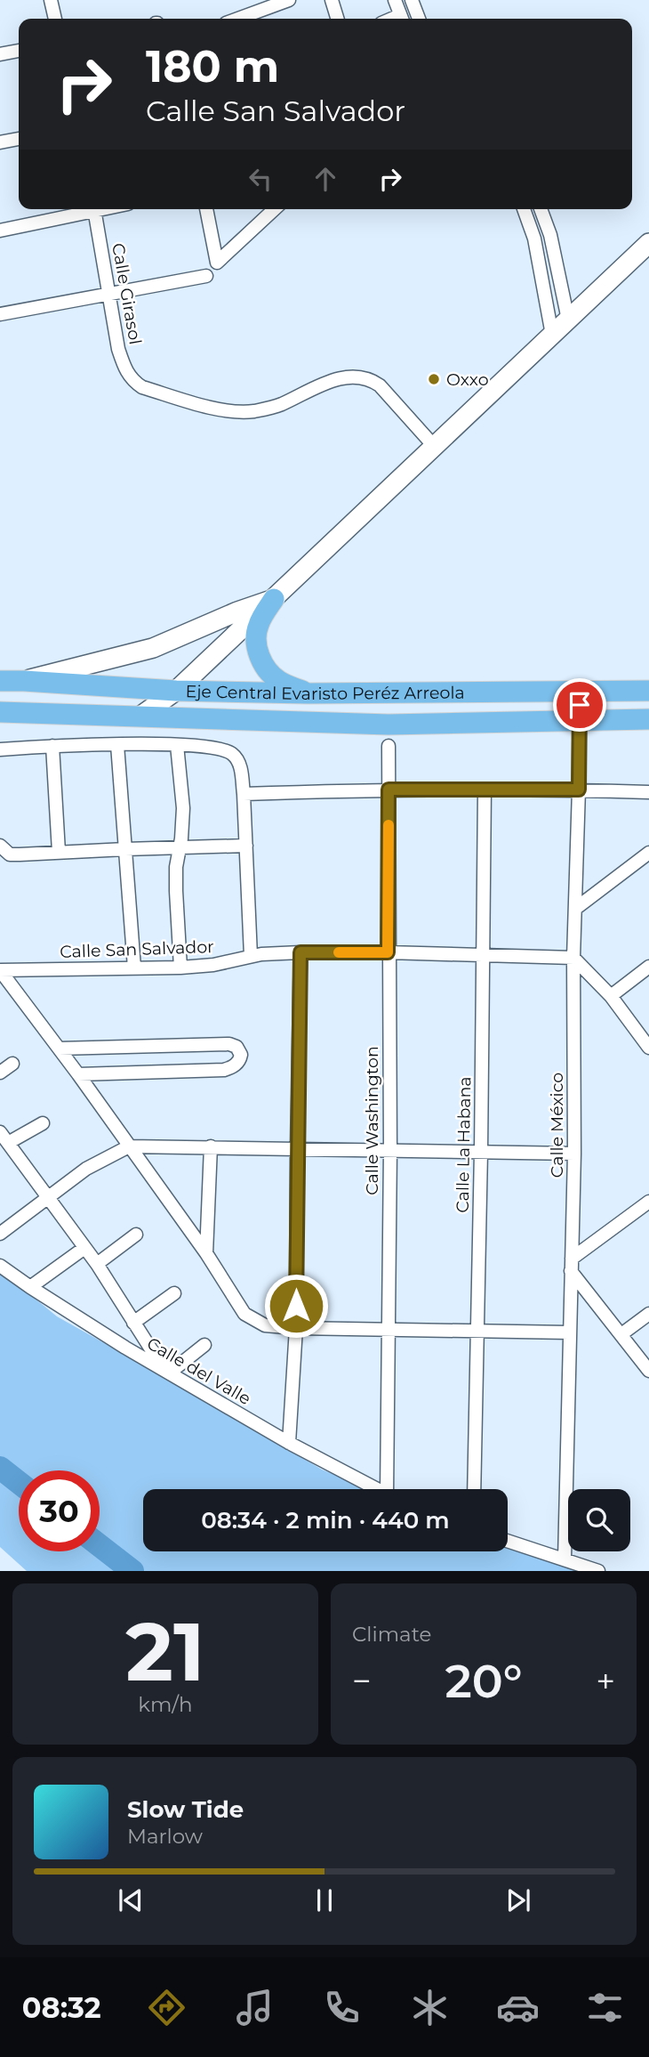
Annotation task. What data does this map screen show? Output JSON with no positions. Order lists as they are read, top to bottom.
{
  "streets": {
    "main road": ["Eje Central Evaristo Peréz Arreola"],
    "street": [
      "Calle Girasol",
      "Calle San Salvador",
      "Calle Washington",
      "Calle México",
      "Calle La Habana",
      "Calle del Valle"
    ]
  },
  "crossings": [
    ["Eje Central Evaristo Peréz Arreola", "Calle México"],
    ["Calle San Salvador", "Calle Washington"],
    ["Calle San Salvador", "Calle México"],
    ["Calle San Salvador", "Calle La Habana"]
  ],
  "places": ["Oxxo"],
  "page": {
    "turn": ["180 m", "Calle San Salvador"],
    "limit": "30",
    "trip": "08:34 · 2 min · 440 m",
    "tile": [
      ["21", "km/h"],
      "Climate"
    ],
    "heat": ["−", "20°", "+"],
    "song": ["Slow Tide", "Marlow"],
    "tabs": "08:32"
  }
}
